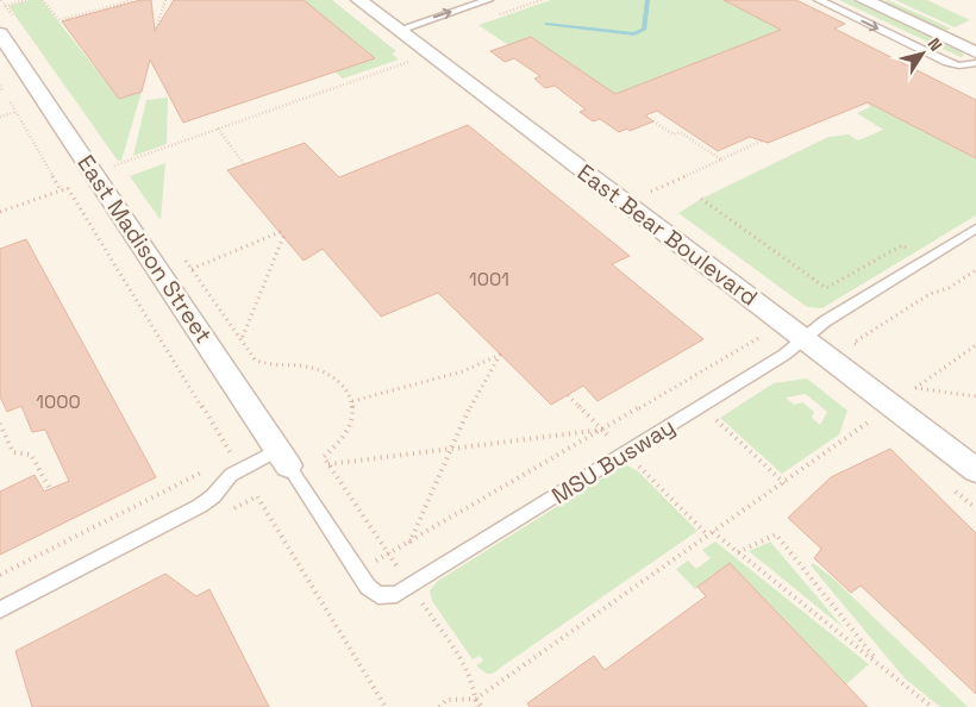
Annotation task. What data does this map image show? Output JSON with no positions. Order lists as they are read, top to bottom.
{
  "streets": {
    "street": ["East Bear Boulevard", "East Madison Street"],
    "lane": ["MSU Busway"]
  },
  "crossings": [
    ["East Bear Boulevard", "MSU Busway"],
    ["East Madison Street", "MSU Busway"]
  ],
  "house_numbers": ["1001", "1000"],
  "north": "top right"
}
